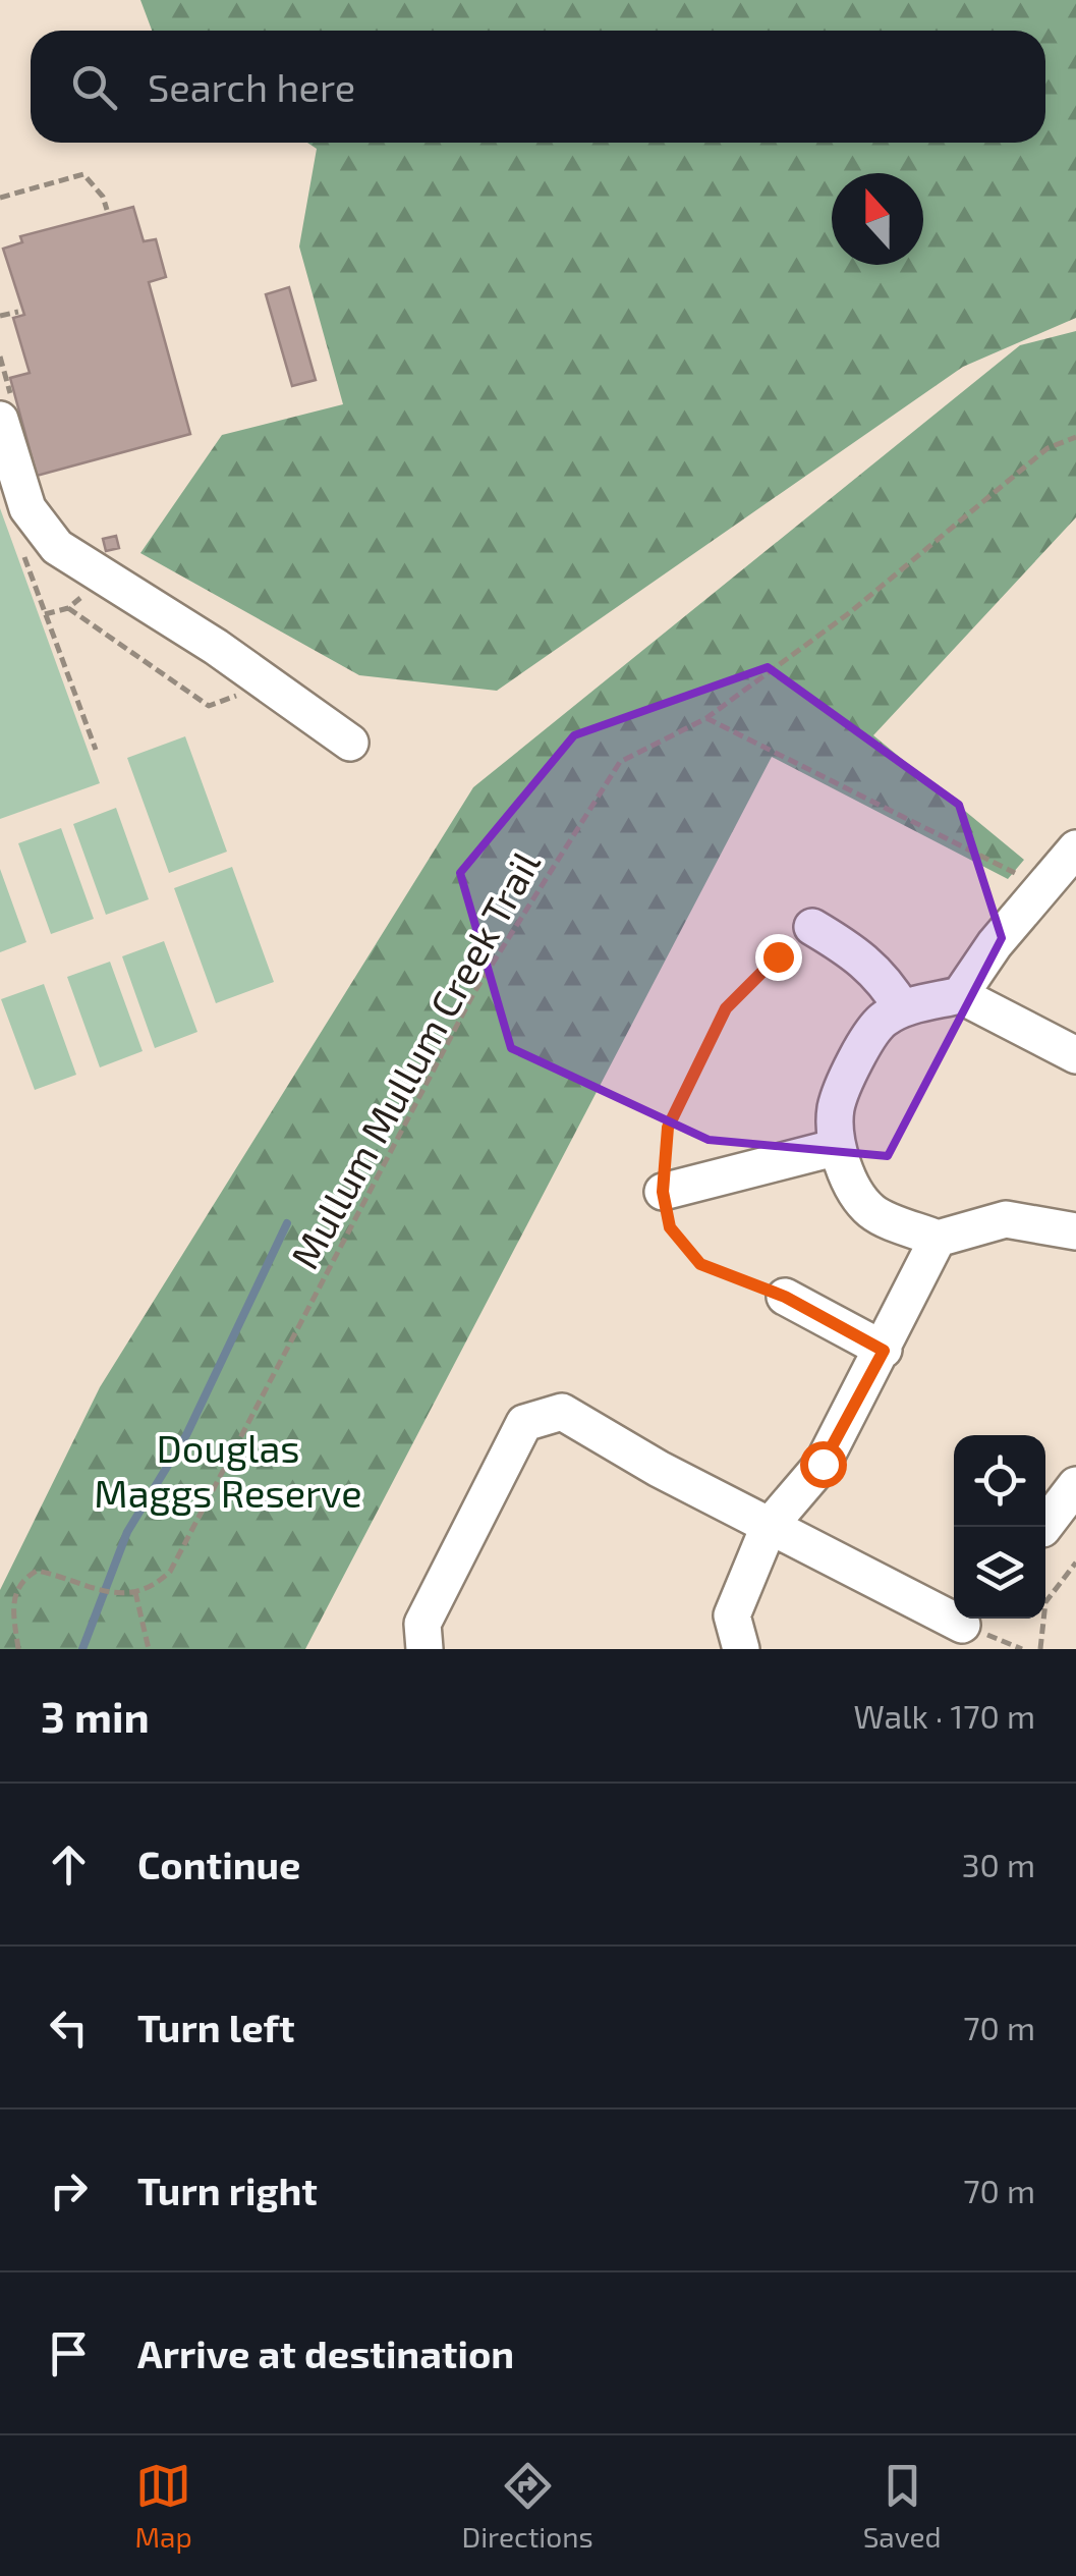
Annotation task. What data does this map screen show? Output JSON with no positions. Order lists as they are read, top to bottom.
{
  "streets": {
    "path": ["Mullum Mullum Creek Trail"]
  },
  "parks": ["Douglas Maggs Reserve"],
  "north": "top",
  "page": {
    "search": "Search here",
    "heading": ["3 min", "Walk · 170 m"],
    "list": [
      ["Continue", "30 m"],
      ["Turn left", "70 m"],
      ["Turn right", "70 m"],
      "Arrive at destination"
    ],
    "nav": ["Map", "Directions", "Saved"]
  }
}
